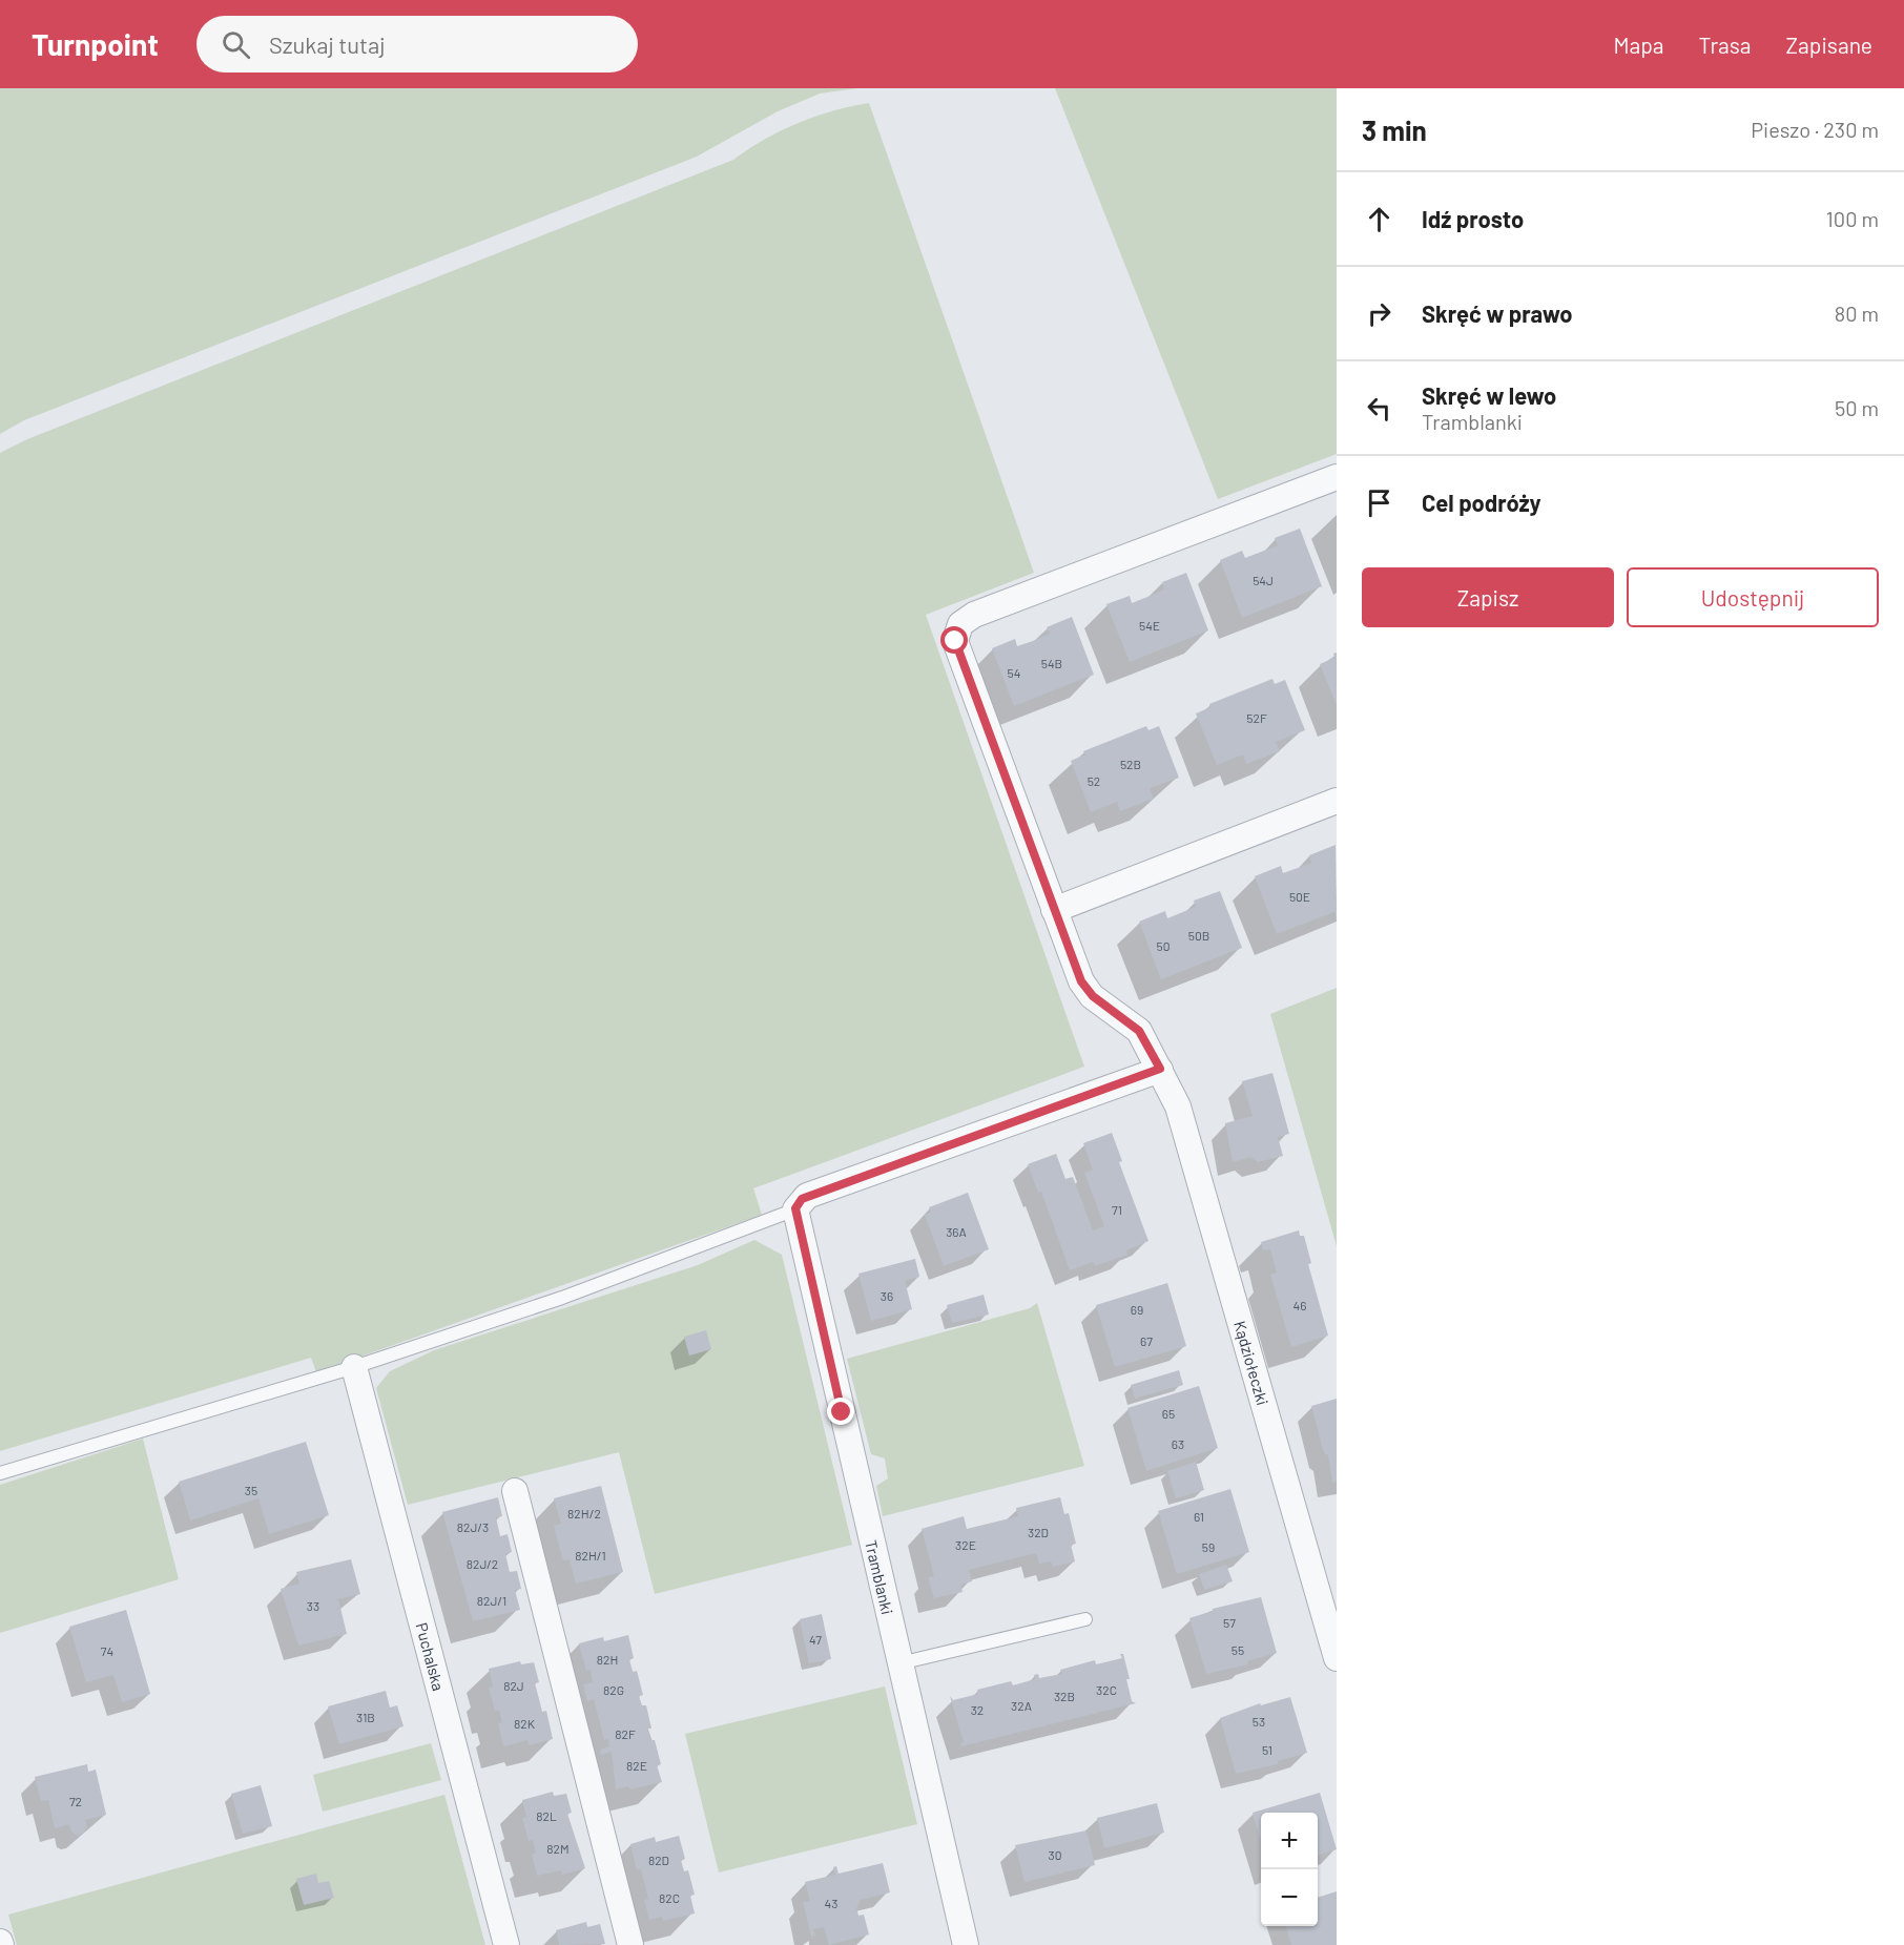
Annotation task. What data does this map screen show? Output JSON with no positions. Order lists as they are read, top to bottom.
{
  "streets": {
    "street": ["Kądziołeczki", "Tramblanki", "Puchalska"]
  },
  "house_numbers": [
    "54J",
    "54E",
    "54B",
    "54",
    "52F",
    "52B",
    "52",
    "50E",
    "50B",
    "50",
    "71",
    "36A",
    "36",
    "46",
    "69",
    "67",
    "65",
    "63",
    "35",
    "82H/2",
    "61",
    "82J/3",
    "32D",
    "32E",
    "59",
    "82H/1",
    "82J/2",
    "82J/1",
    "33",
    "57",
    "47",
    "55",
    "74",
    "82H",
    "82J",
    "82G",
    "32C",
    "32B",
    "32A",
    "32",
    "31B",
    "53",
    "82K",
    "82F",
    "51",
    "82E",
    "72",
    "82L",
    "82M",
    "30",
    "82D",
    "82C",
    "43"
  ],
  "page": {
    "header": "Turnpoint",
    "search": "Szukaj tutaj",
    "nav": ["Mapa", "Trasa", "Zapisane"],
    "heading": ["3 min", "Pieszo · 230 m"],
    "list": [
      ["Idź prosto", "100 m"],
      ["Skręć w prawo", "80 m"],
      ["Skręć w lewo", "Tramblanki", "50 m"],
      "Cel podróży"
    ],
    "buttons": ["Zapisz", "Udostępnij"],
    "map_buttons": ["+", "−"]
  }
}
